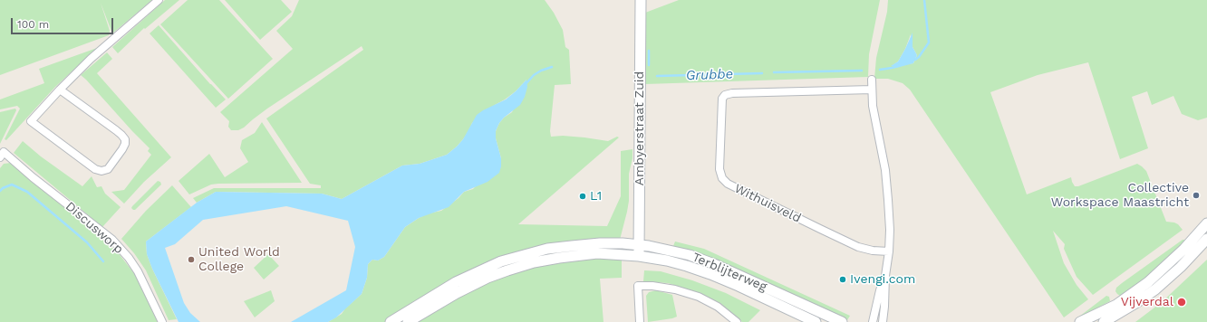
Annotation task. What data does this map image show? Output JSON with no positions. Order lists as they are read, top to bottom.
{
  "streets": {
    "main road": ["Ambyerstraat Zuid", "Terblijterweg"],
    "street": ["Withuisveld", "Discusworp"]
  },
  "crossings": [
    ["Ambyerstraat Zuid", "Terblijterweg"]
  ],
  "water": ["Grubbe"],
  "places": [
    "Collective Workspace Maastricht",
    "L1",
    "United World College",
    "Ivengi.com",
    "Vijverdal"
  ],
  "scale_bar": "100 m"
}
